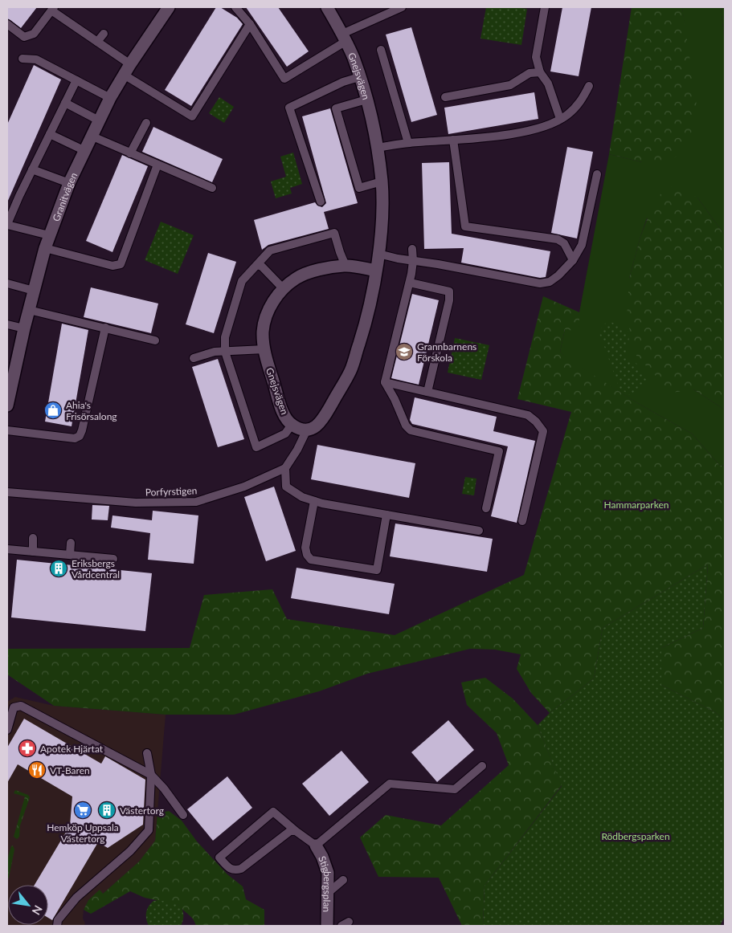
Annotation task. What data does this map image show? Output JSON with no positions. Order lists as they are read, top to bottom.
{
  "streets": {
    "street": ["Gnejsvägen", "Granitvägen", "Stigbergsplan"],
    "lane": ["Porfyrstigen"]
  },
  "parks": ["Hammarparken", "Rödbergsparken"],
  "places": {
    "school or university": ["Grannbarnens Förskola"],
    "shop": ["Ahia's Frisörsalong"],
    "building": ["Eriksbergs Vårdcentral", "Västertorg"],
    "pharmacy": ["Apotek Hjärtat"],
    "restaurant": ["VT-Baren"],
    "supermarket": ["Hemköp Uppsala Västertorg"]
  },
  "north": "bottom right"
}
